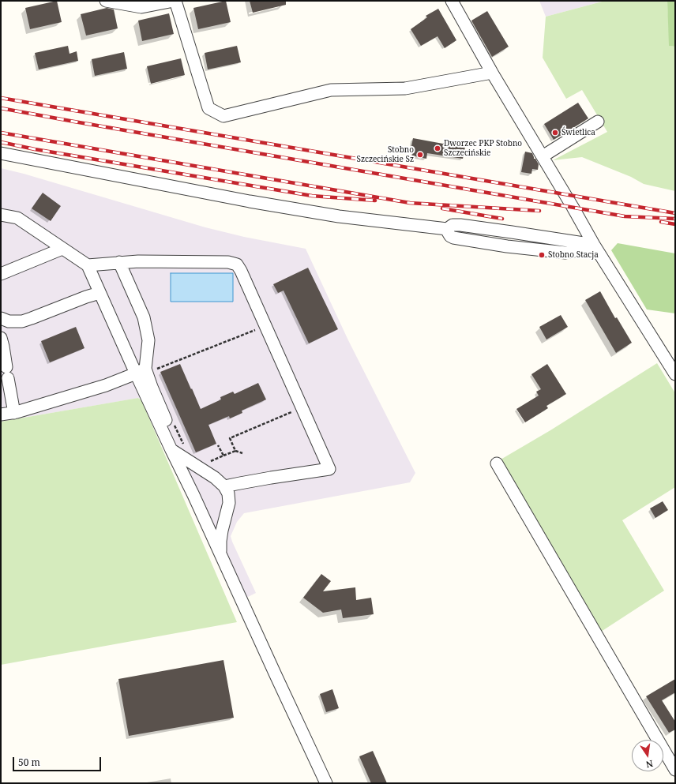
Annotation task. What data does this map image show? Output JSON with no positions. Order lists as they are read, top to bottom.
{
  "places": [
    "Świetlica",
    "Dworzec PKP Stobno Szczecińskie",
    "Stobno Szczecińskie Sz",
    "Stobno Stacja"
  ],
  "scale_bar": "50 m",
  "north": "bottom"
}
